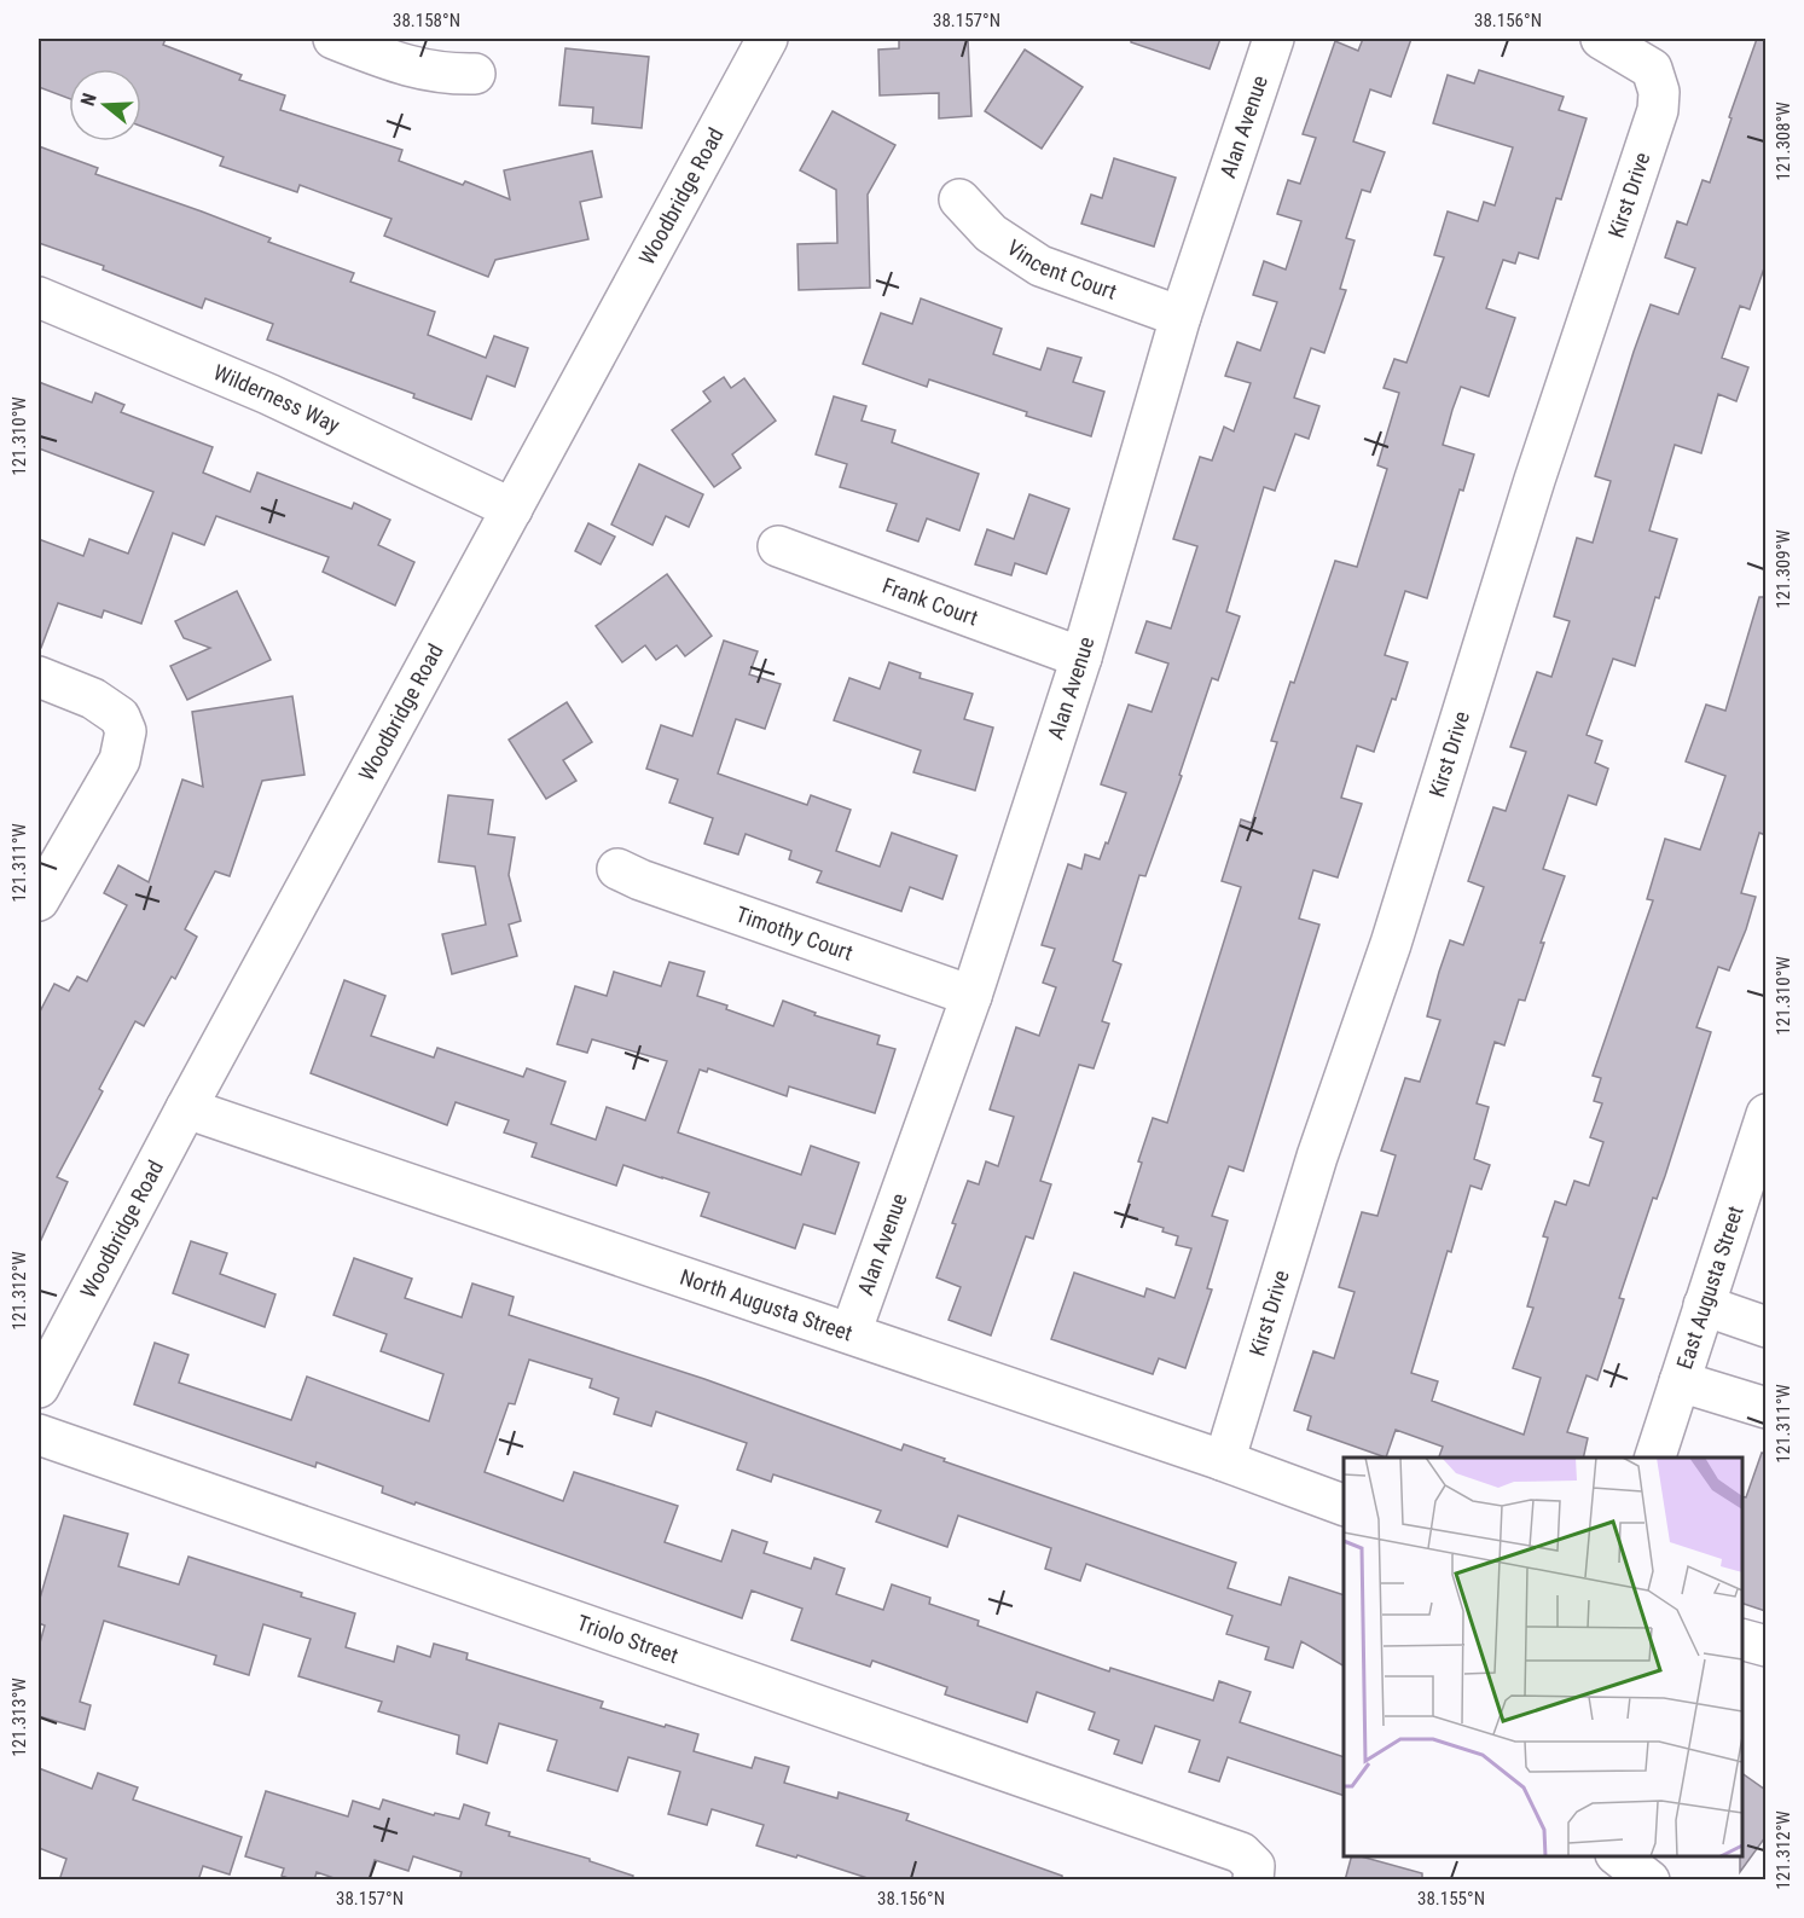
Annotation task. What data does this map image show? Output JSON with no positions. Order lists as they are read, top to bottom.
{
  "streets": {
    "street": [
      "Alan Avenue",
      "Woodbridge Road",
      "Kirst Drive",
      "Vincent Court",
      "Wilderness Way",
      "Frank Court",
      "Timothy Court",
      "East Augusta Street",
      "North Augusta Street",
      "Triolo Street"
    ]
  },
  "crossings": [
    ["Alan Avenue", "Vincent Court"],
    ["Alan Avenue", "Frank Court"],
    ["Alan Avenue", "Timothy Court"],
    ["Alan Avenue", "North Augusta Street"],
    ["Woodbridge Road", "Wilderness Way"],
    ["Woodbridge Road", "North Augusta Street"],
    ["Kirst Drive", "North Augusta Street"]
  ],
  "north": "left",
  "coordinates": [
    "38.158°N",
    "38.157°N",
    "38.156°N",
    "121.308°W",
    "121.310°W",
    "121.309°W",
    "121.311°W",
    "121.312°W",
    "121.313°W",
    "38.155°N"
  ]
}
